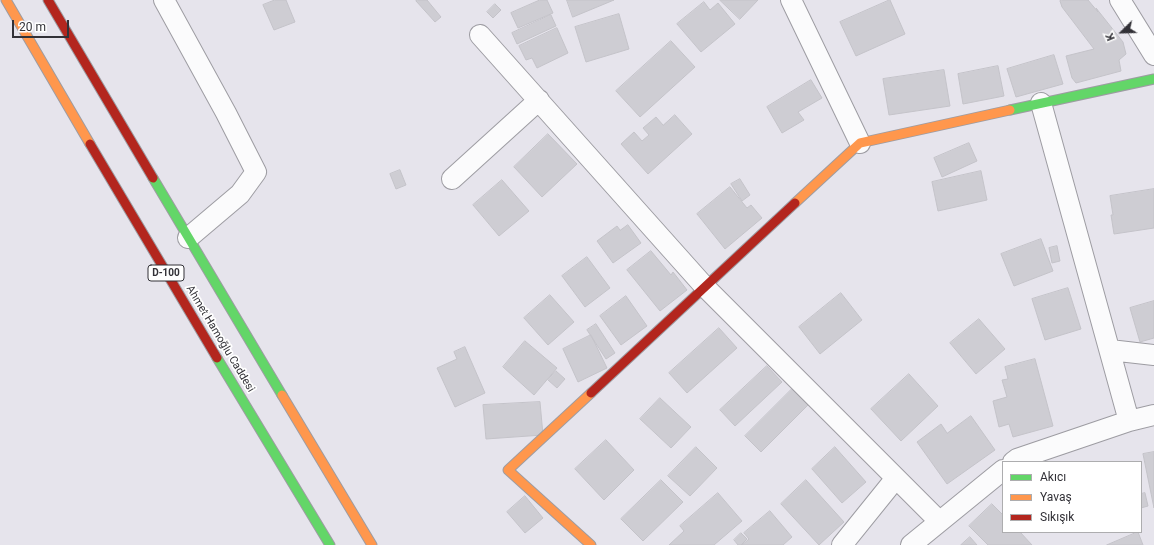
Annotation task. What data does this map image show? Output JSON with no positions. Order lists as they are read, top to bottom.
{
  "streets": {
    "main road": ["D-100", "Ahmet Hamoğlu Caddesi"]
  },
  "legend": ["Akıcı", "Yavaş", "Sıkışık"],
  "scale_bar": "20 m",
  "north": "bottom left"
}
